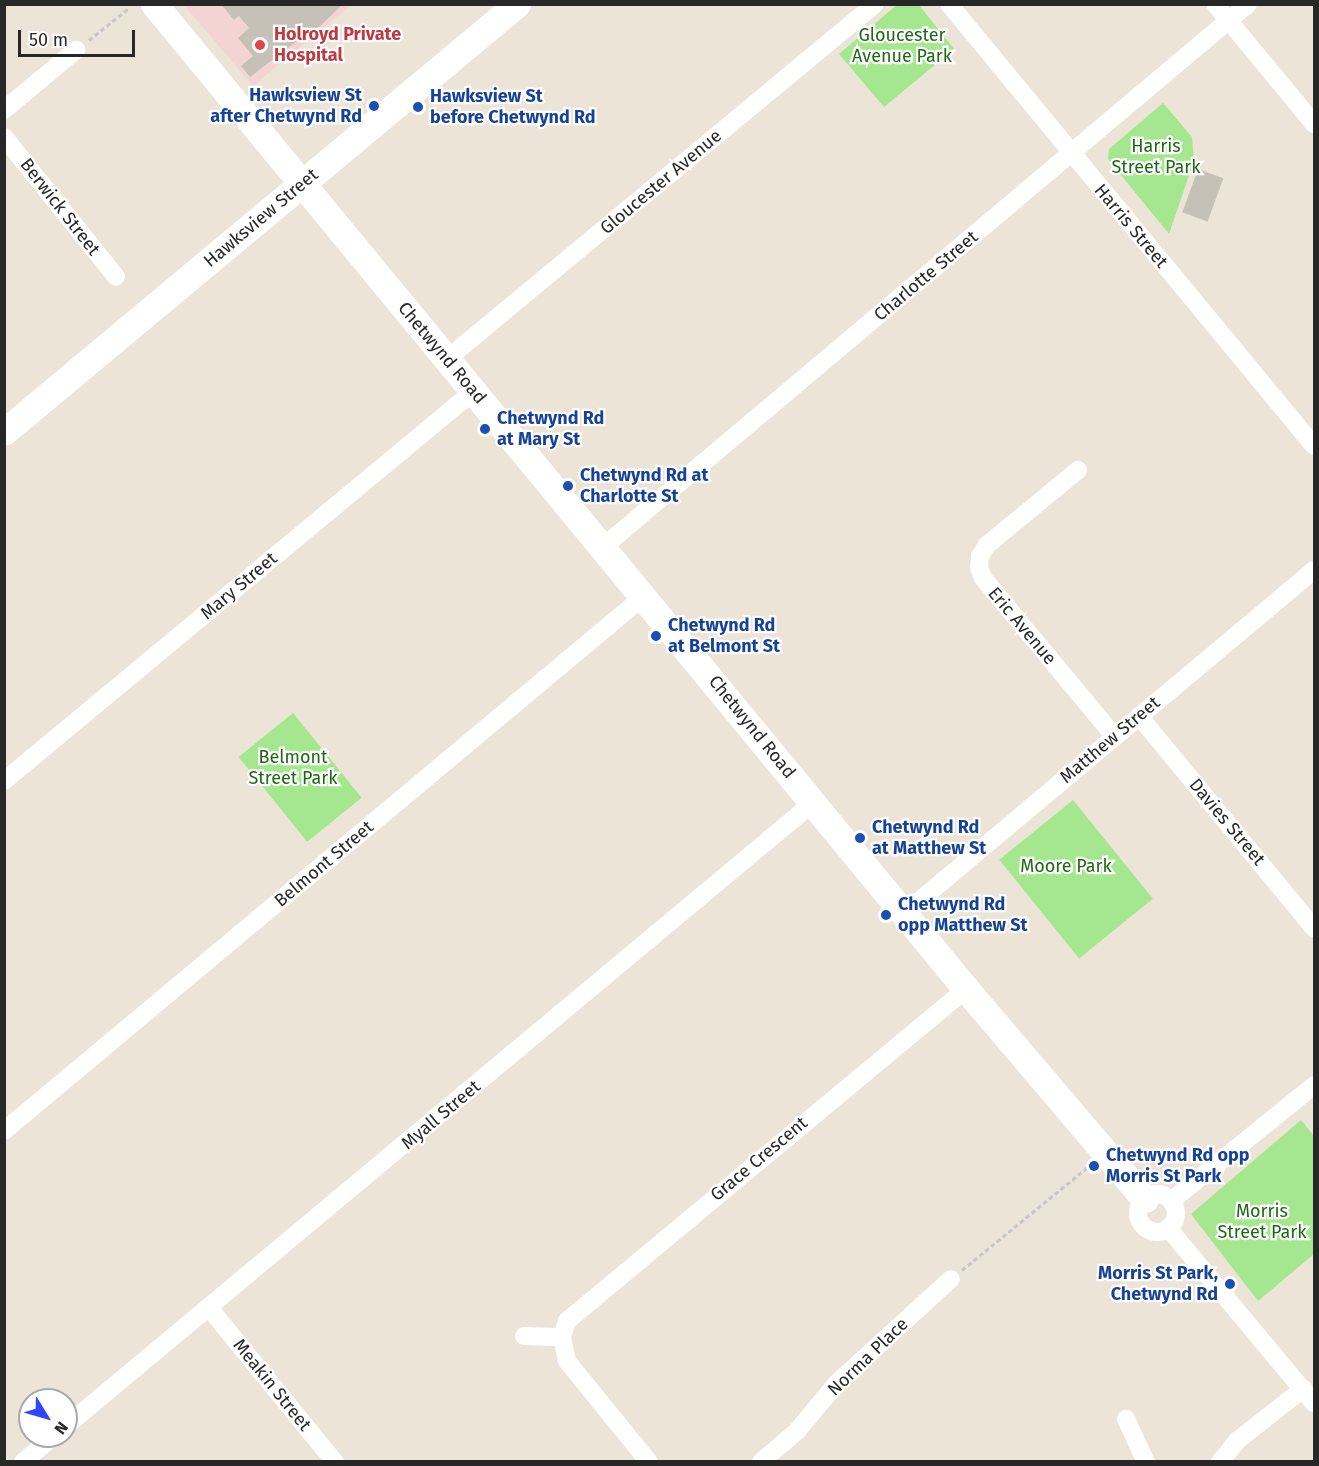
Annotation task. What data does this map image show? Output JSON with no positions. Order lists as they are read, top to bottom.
{
  "streets": {
    "street": [
      "Gloucester Avenue",
      "Berwick Street",
      "Hawksview Street",
      "Harris Street",
      "Charlotte Street",
      "Chetwynd Road",
      "Mary Street",
      "Eric Avenue",
      "Matthew Street",
      "Davies Street",
      "Belmont Street",
      "Myall Street",
      "Grace Crescent",
      "Norma Place",
      "Meakin Street"
    ]
  },
  "crossings": [
    ["Gloucester Avenue", "Chetwynd Road"],
    ["Hawksview Street", "Chetwynd Road"],
    ["Harris Street", "Charlotte Street"],
    ["Charlotte Street", "Chetwynd Road"],
    ["Chetwynd Road", "Mary Street"],
    ["Chetwynd Road", "Matthew Street"],
    ["Chetwynd Road", "Belmont Street"],
    ["Chetwynd Road", "Myall Street"],
    ["Chetwynd Road", "Grace Crescent"],
    ["Eric Avenue", "Matthew Street"],
    ["Matthew Street", "Davies Street"],
    ["Myall Street", "Meakin Street"]
  ],
  "parks": [
    "Gloucester Avenue Park",
    "Harris Street Park",
    "Belmont Street Park",
    "Moore Park",
    "Morris Street Park"
  ],
  "places": [
    "Holroyd Private Hospital",
    "Hawksview St after Chetwynd Rd",
    "Hawksview St before Chetwynd Rd",
    "Chetwynd Rd at Mary St",
    "Chetwynd Rd at Charlotte St",
    "Chetwynd Rd at Belmont St",
    "Chetwynd Rd at Matthew St",
    "Chetwynd Rd opp Matthew St",
    "Chetwynd Rd opp Morris St Park",
    "Morris St Park, Chetwynd Rd"
  ],
  "scale_bar": "50 m",
  "north": "bottom right"
}
